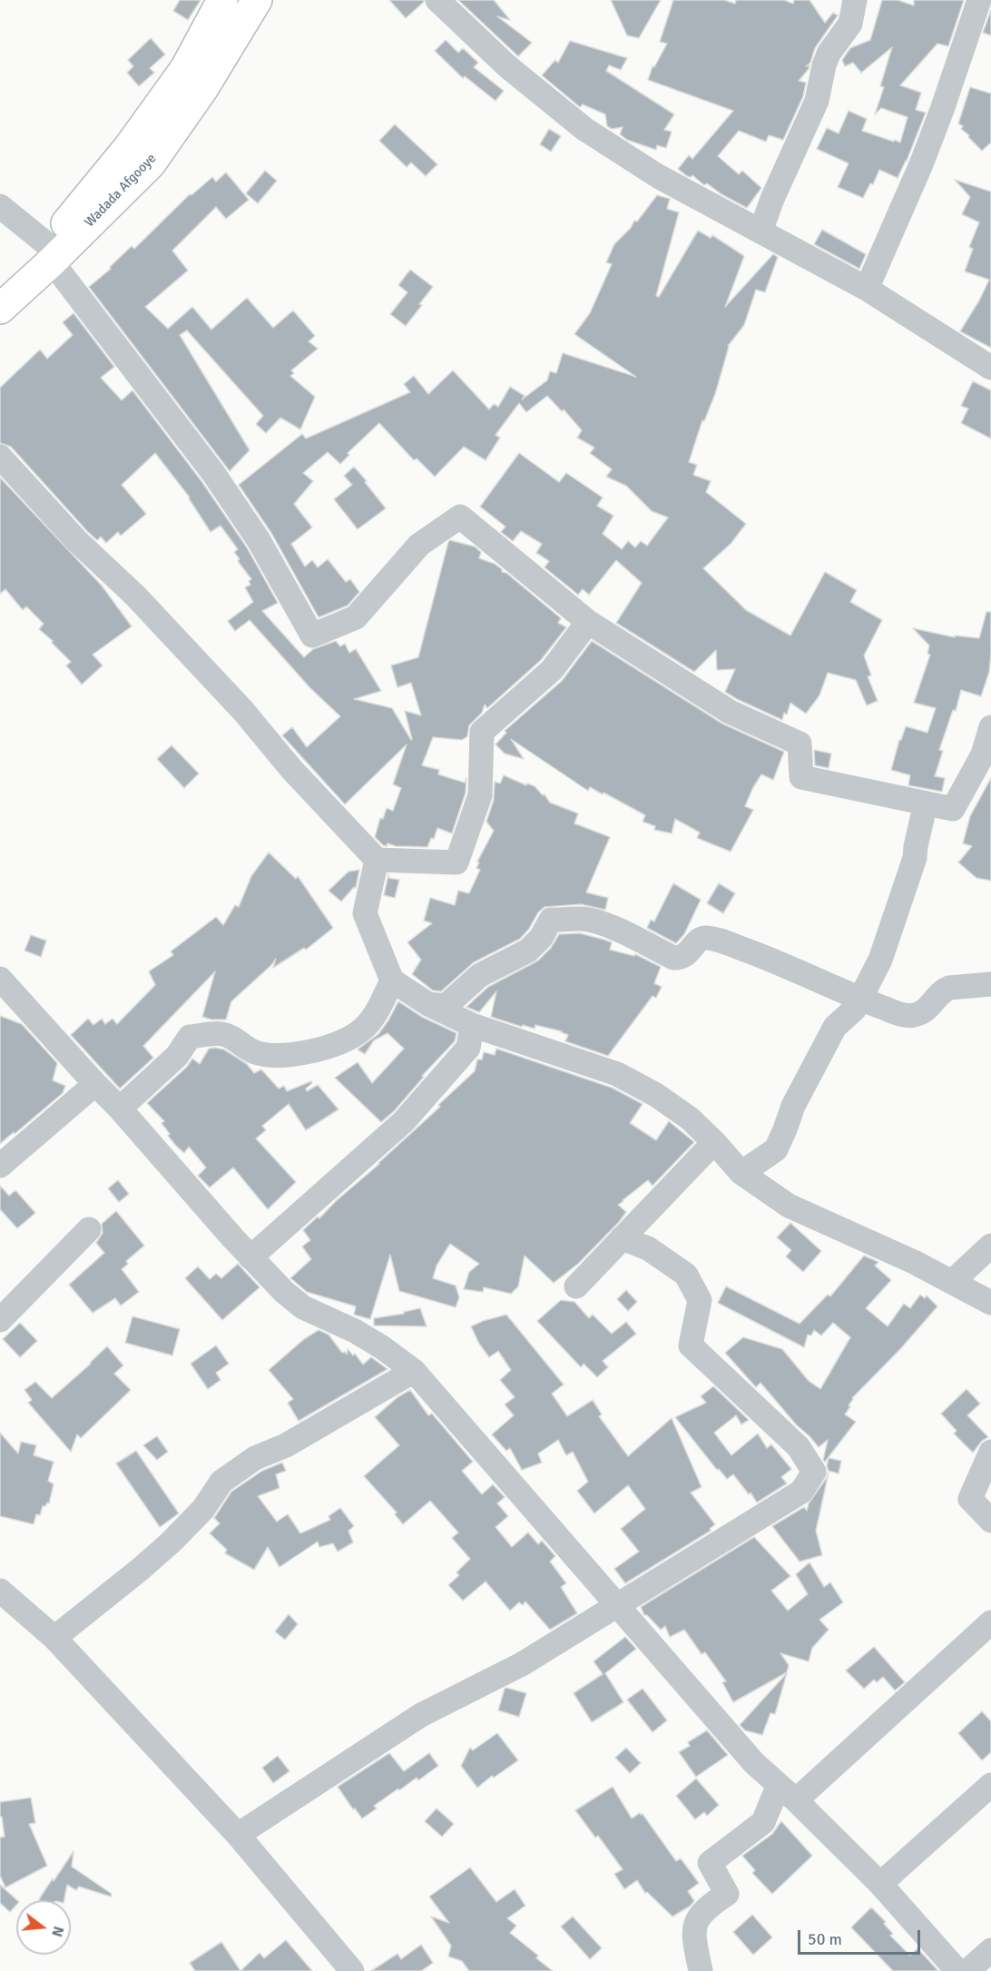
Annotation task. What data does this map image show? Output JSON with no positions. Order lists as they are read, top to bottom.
{
  "streets": {
    "highway": ["Wadada Afgooye"]
  },
  "scale_bar": "50 m",
  "north": "right"
}
